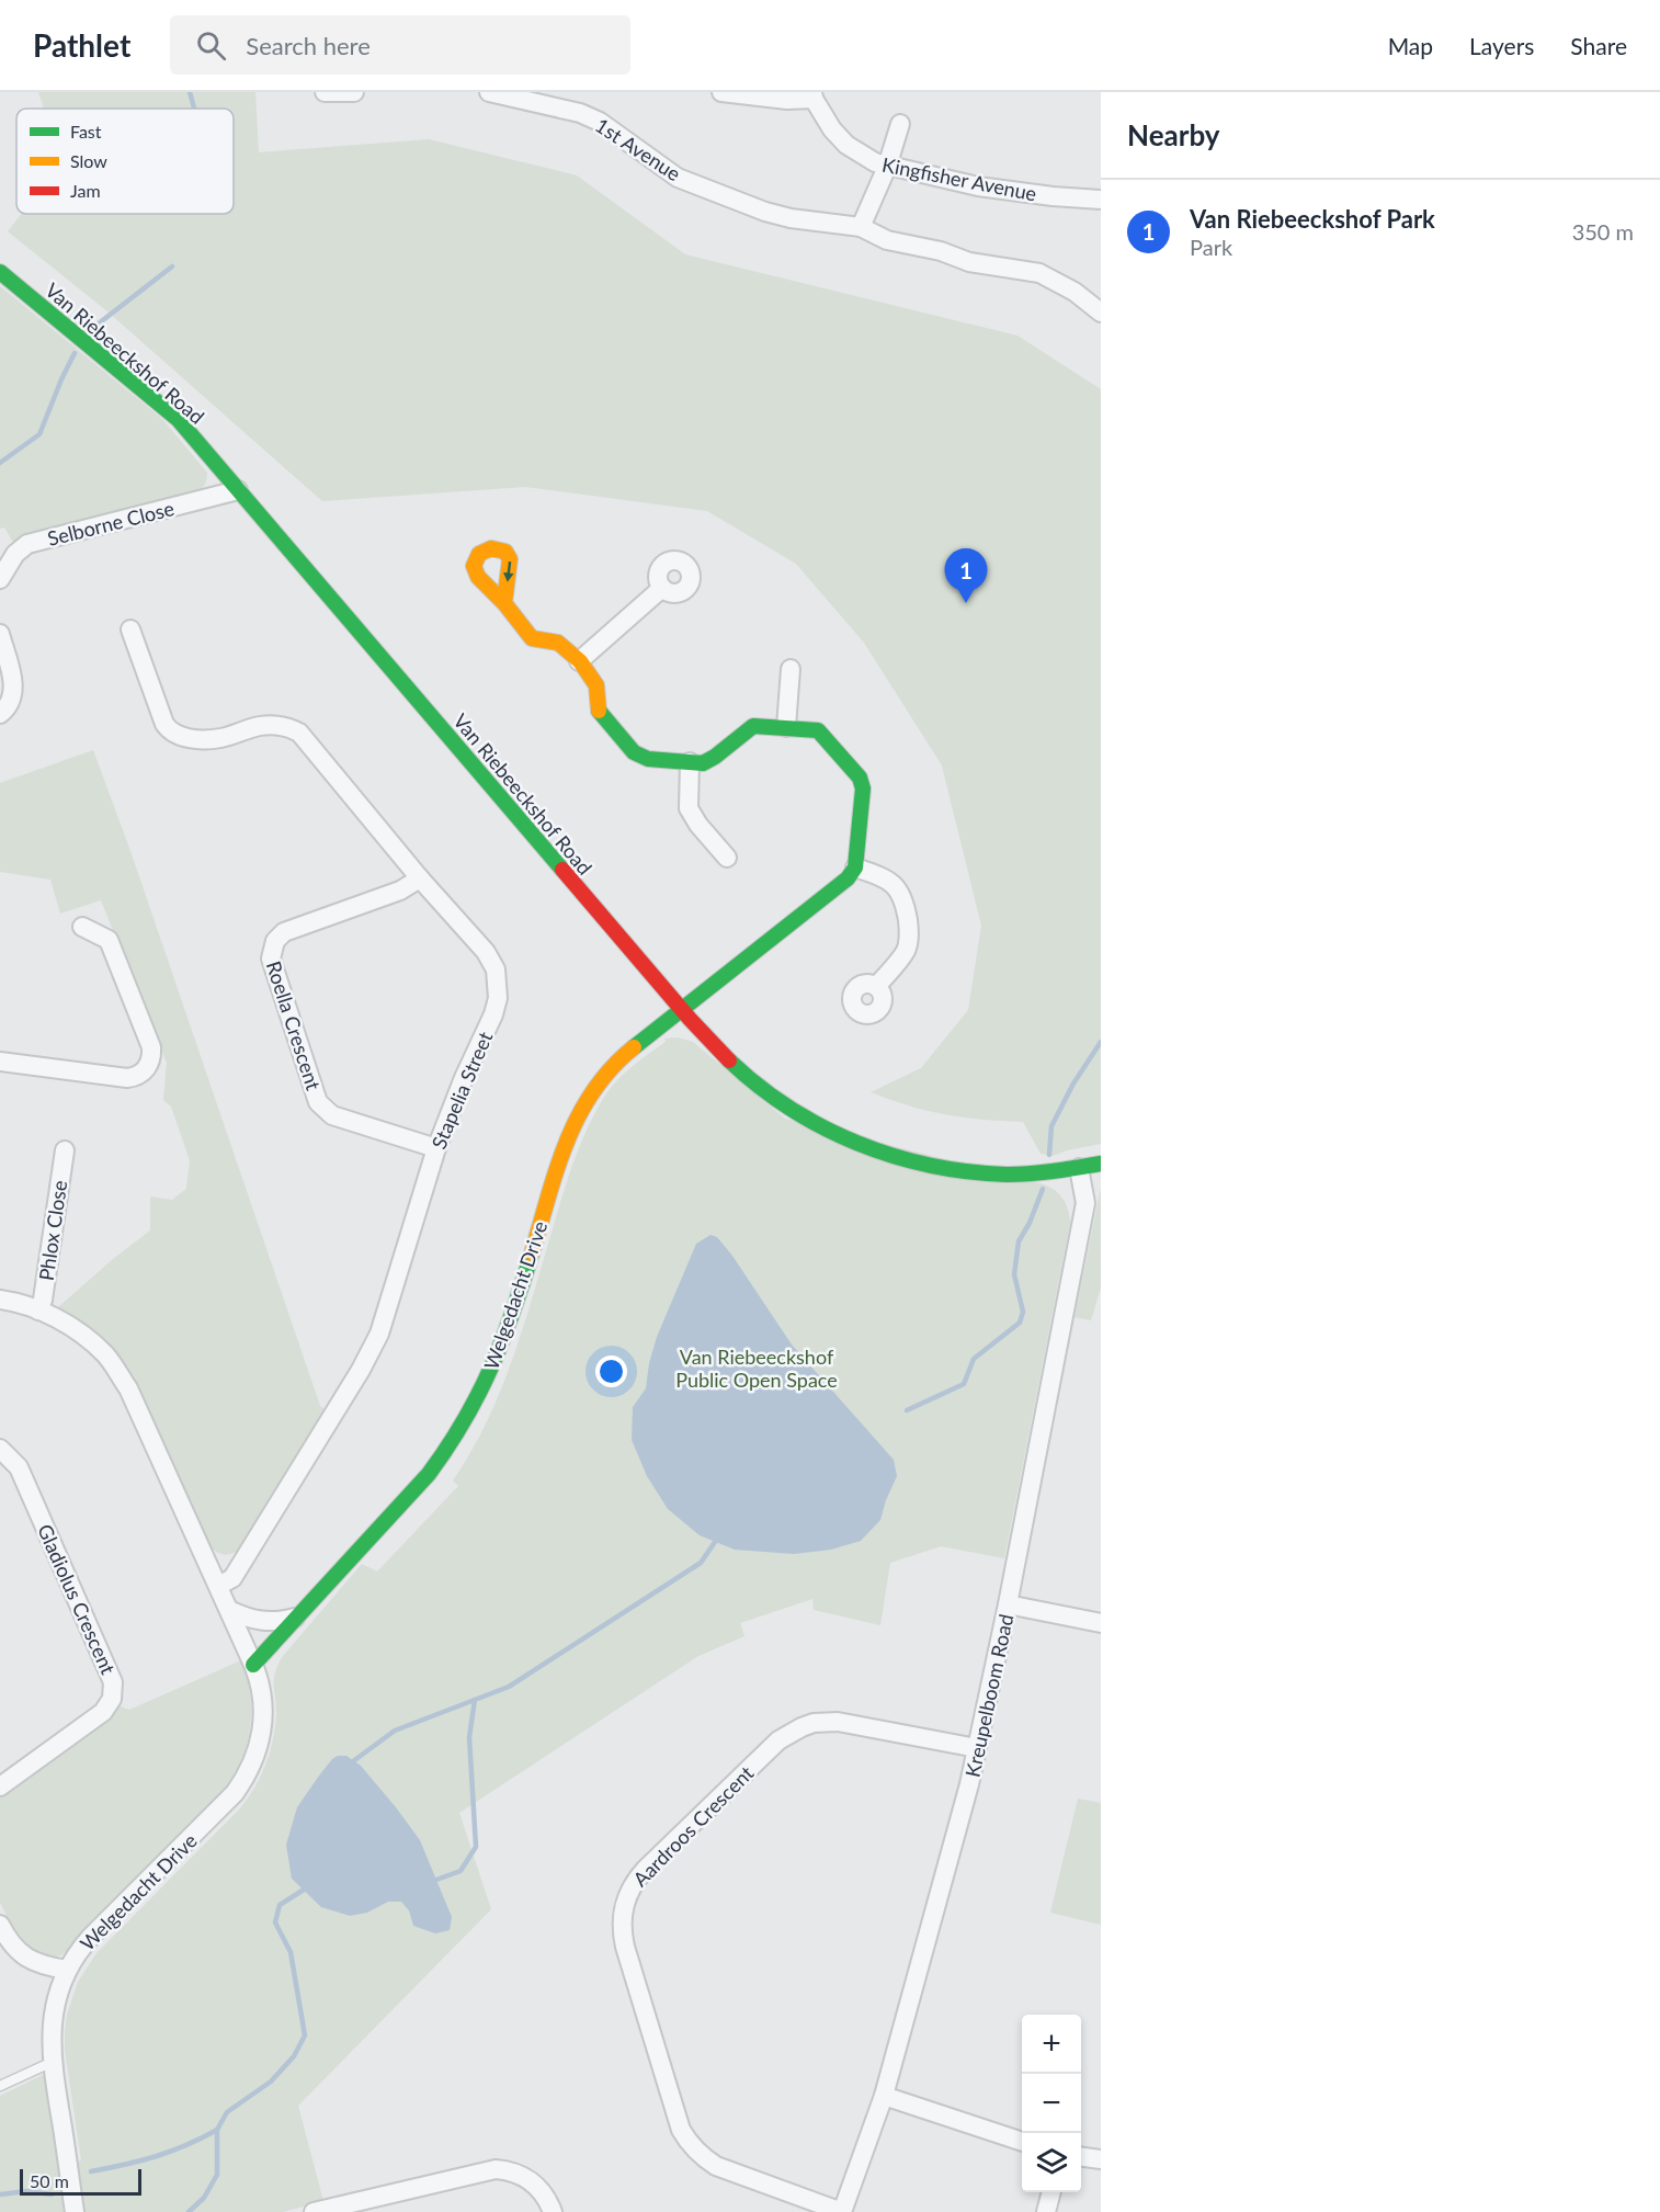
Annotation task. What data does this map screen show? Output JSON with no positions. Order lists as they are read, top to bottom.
{
  "streets": {
    "street": [
      "1st Avenue",
      "Kingfisher Avenue",
      "Van Riebeeckshof Road",
      "Selborne Close",
      "Roella Crescent",
      "Stapelia Street",
      "Phlox Close",
      "Welgedacht Drive",
      "Gladiolus Crescent",
      "Kreupelboom Road",
      "Aardroos Crescent"
    ]
  },
  "crossings": [
    ["Van Riebeeckshof Road", "Selborne Close"],
    ["Van Riebeeckshof Road", "Welgedacht Drive"],
    ["Van Riebeeckshof Road", "Kreupelboom Road"],
    ["Roella Crescent", "Stapelia Street"],
    ["Stapelia Street", "Welgedacht Drive"],
    ["Phlox Close", "Welgedacht Drive"],
    ["Kreupelboom Road", "Aardroos Crescent"]
  ],
  "parks": ["Van Riebeeckshof Public Open Space"],
  "legend": ["Fast", "Slow", "Jam"],
  "scale_bar": "50 m",
  "page": {
    "header": "Pathlet",
    "search": "Search here",
    "nav": ["Map", "Layers", "Share"],
    "heading": "Nearby",
    "list": [
      {
        "mark": "1",
        "name": "Van Riebeeckshof Park",
        "note": "Park",
        "value": "350 m"
      }
    ],
    "pins": "1",
    "map_buttons": ["+", "−"],
    "scale": "50 m"
  }
}
